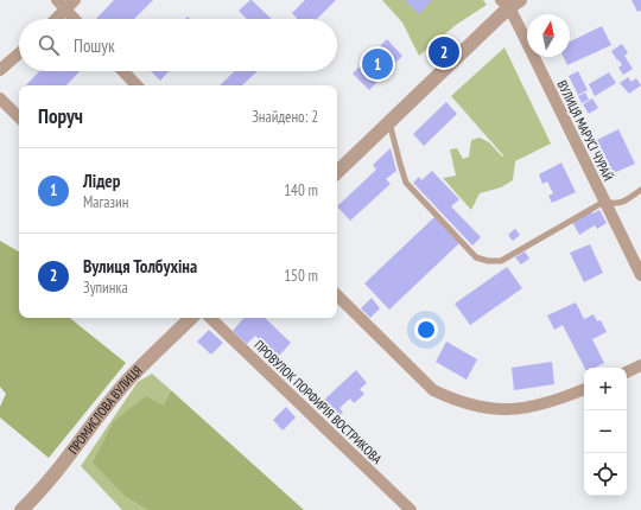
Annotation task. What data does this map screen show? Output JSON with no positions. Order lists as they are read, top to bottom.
{
  "streets": {
    "street": ["ВУЛИЦЯ МАРУСІ ЧУРАЙ", "ПРОВУЛОК ПОРФИРІЯ ВОСТРИКОВА", "ПРОМИСЛОВА ВУЛИЦЯ"]
  },
  "north": "top",
  "page": {
    "search": "Пошук",
    "pins": ["2", "1"],
    "heading": ["Поруч", "Знайдено: 2"],
    "list": [
      {
        "mark": "1",
        "name": "Лідер",
        "note": "Магазин",
        "value": "140 m"
      },
      {
        "mark": "2",
        "name": "Вулиця Толбухіна",
        "note": "Зупинка",
        "value": "150 m"
      }
    ],
    "map_buttons": ["+", "−"]
  }
}
